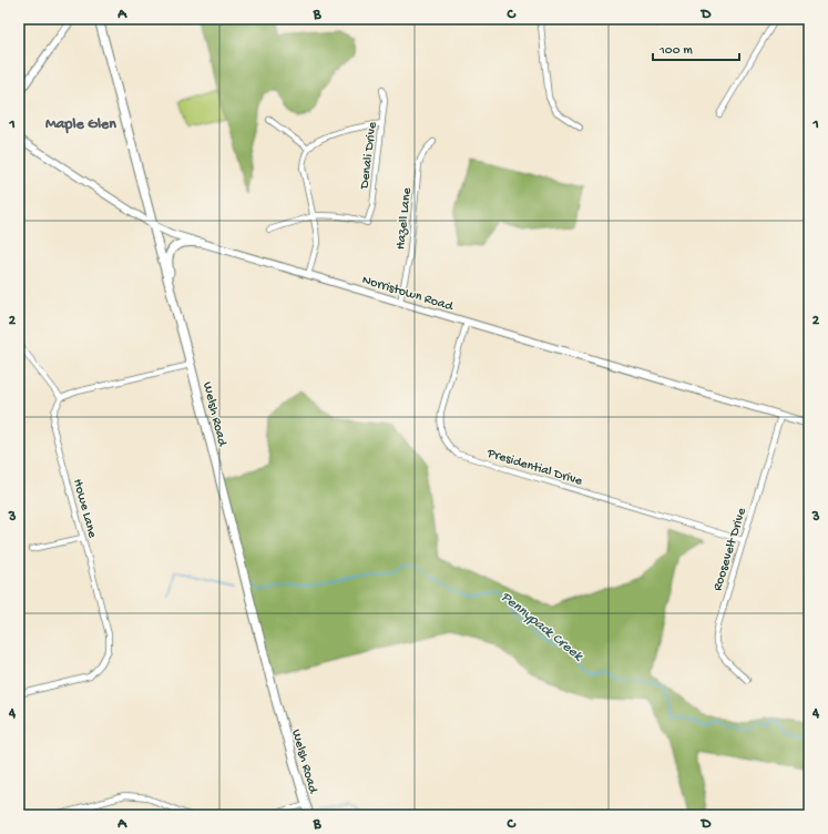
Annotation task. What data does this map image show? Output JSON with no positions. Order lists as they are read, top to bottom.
{
  "streets": {
    "main road": ["Norristown Road", "Welsh Road"],
    "street": [
      "Denali Drive",
      "Hazell Lane",
      "Presidential Drive",
      "Howe Lane",
      "Roosevelt Drive"
    ]
  },
  "crossings": [
    ["Hazell Lane", "Norristown Road"],
    ["Norristown Road", "Welsh Road"],
    ["Norristown Road", "Presidential Drive"],
    ["Norristown Road", "Roosevelt Drive"],
    ["Presidential Drive", "Roosevelt Drive"]
  ],
  "districts": ["Maple Glen"],
  "water": ["Pennypack Creek"],
  "scale_bar": "100 m",
  "grid": {
    "columns": [
      "A",
      "B",
      "C",
      "D"
    ],
    "rows": [
      "1",
      "2",
      "3",
      "4"
    ]
  }
}
